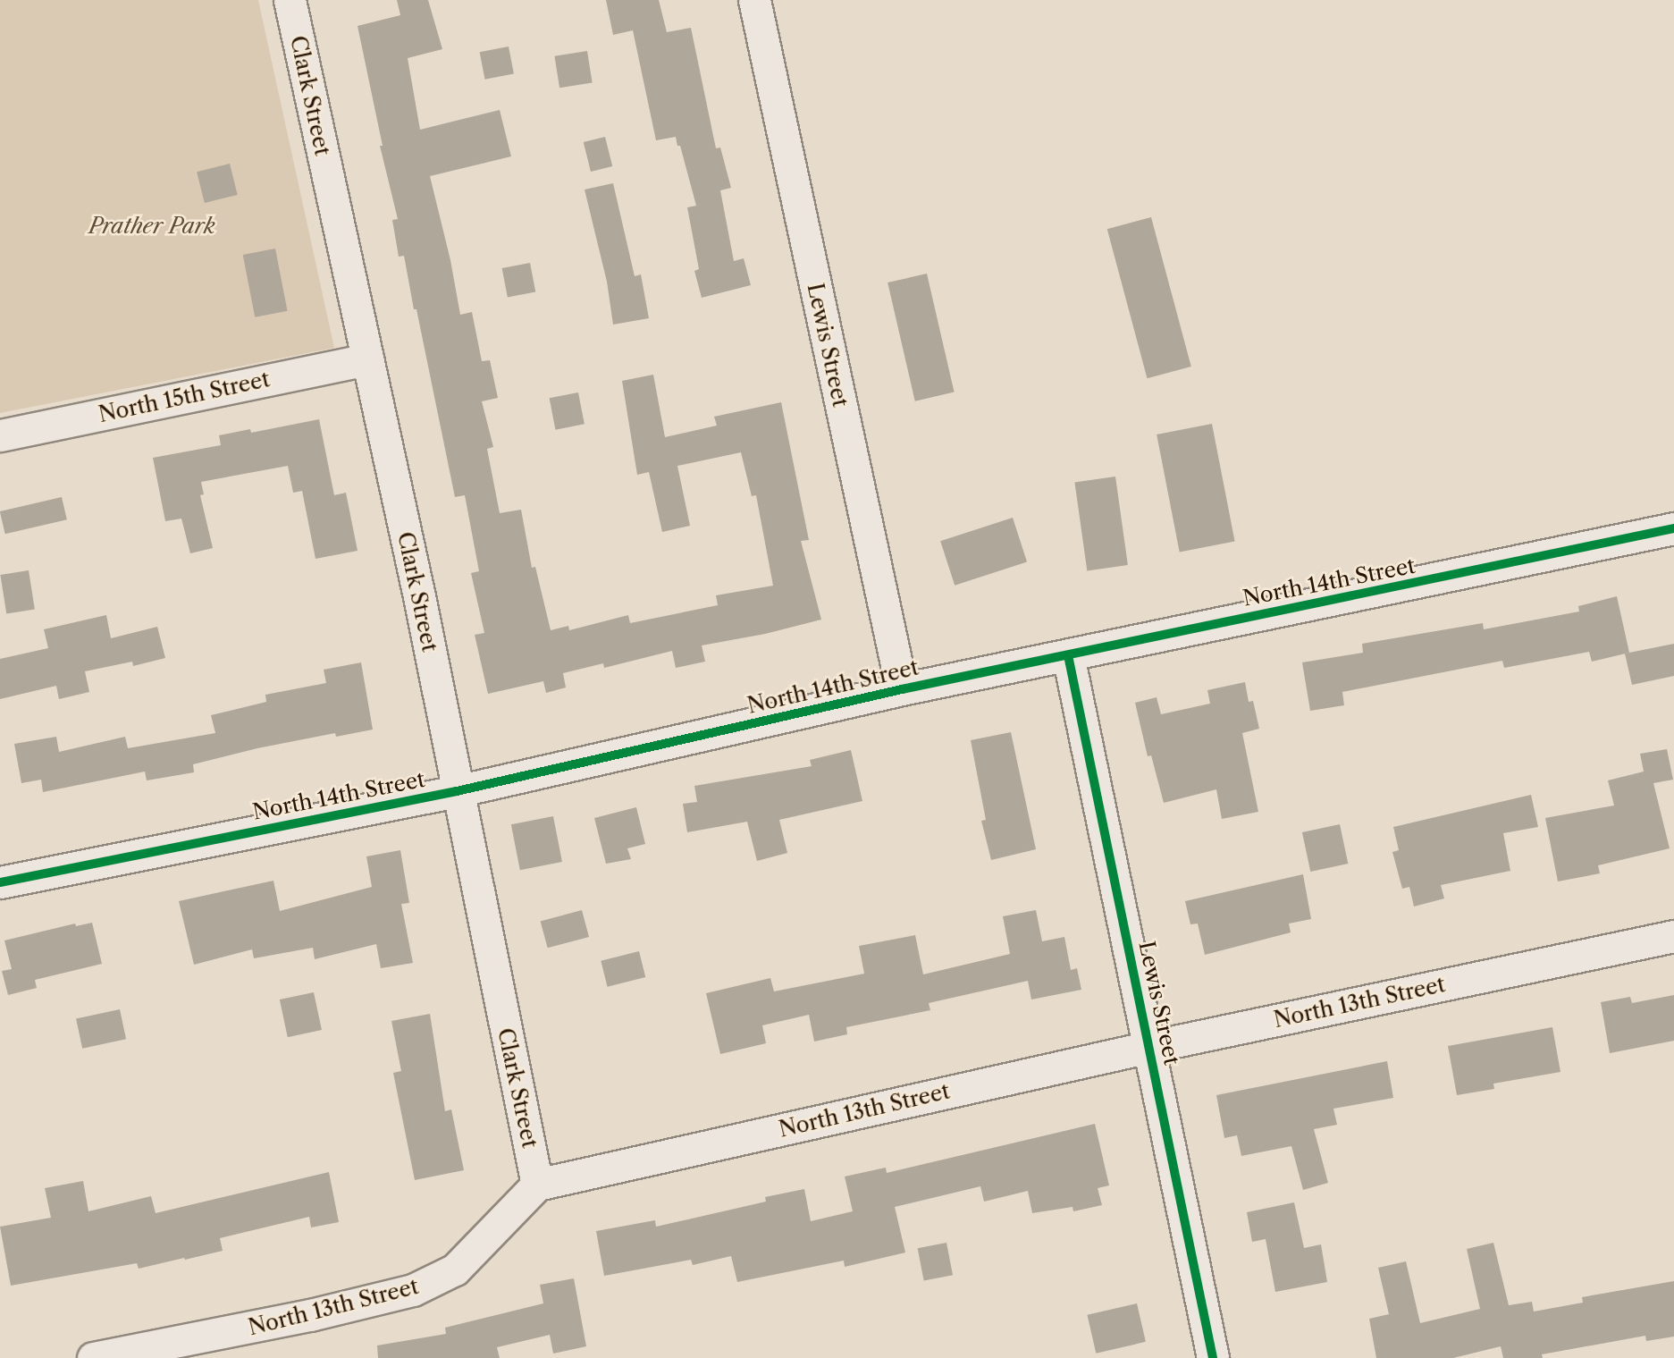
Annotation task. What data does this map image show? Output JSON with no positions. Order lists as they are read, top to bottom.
{
  "streets": {
    "street": [
      "Clark Street",
      "Lewis Street",
      "North 15th Street",
      "North 14th Street",
      "North 13th Street"
    ]
  },
  "crossings": [
    ["Clark Street", "North 15th Street"],
    ["Clark Street", "North 14th Street"],
    ["Clark Street", "North 13th Street"],
    ["Lewis Street", "North 14th Street"],
    ["Lewis Street", "North 13th Street"]
  ],
  "parks": ["Prather Park"]
}
